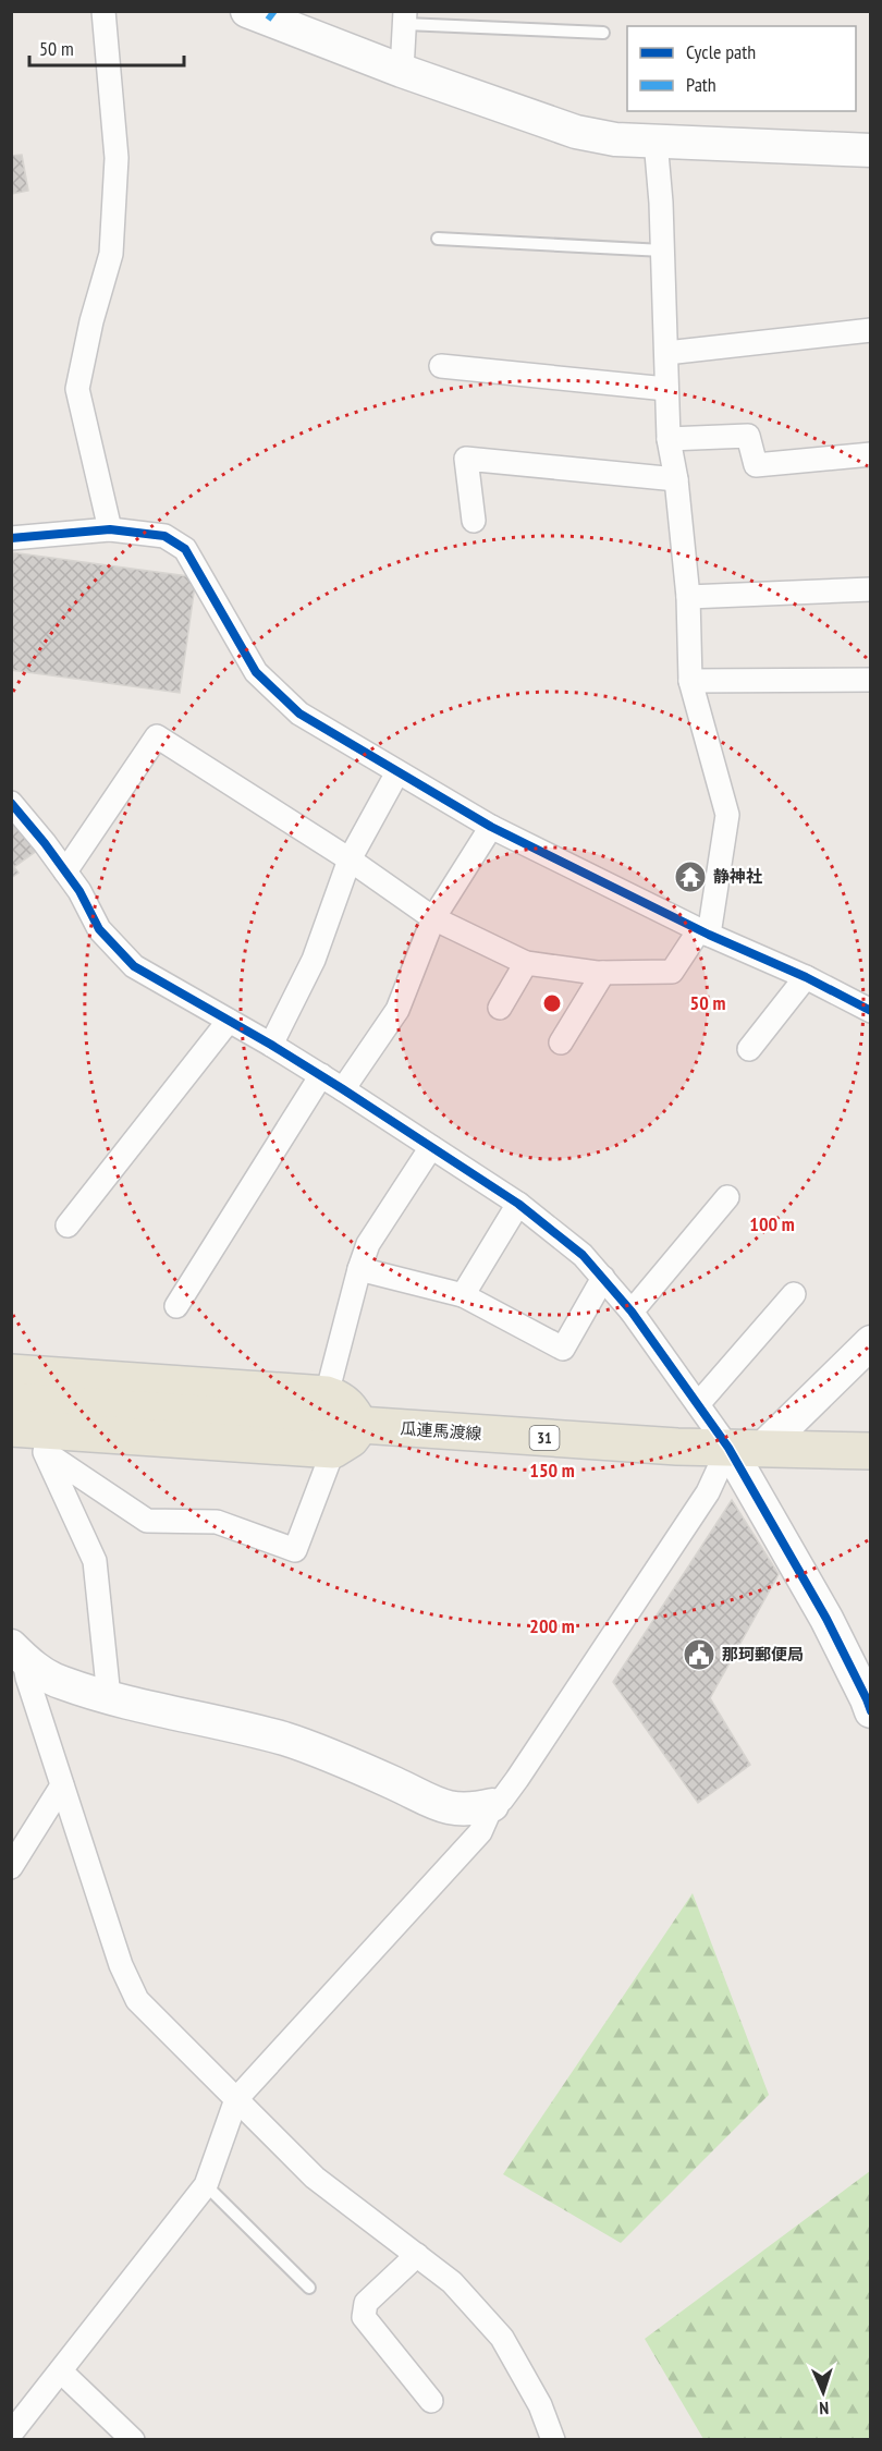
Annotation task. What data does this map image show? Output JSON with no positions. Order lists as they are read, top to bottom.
{
  "streets": {
    "main road": ["瓜連馬渡線", "31"]
  },
  "places": {
    "temple": ["静神社"],
    "public building": ["那珂郵便局"]
  },
  "legend": ["Cycle path", "Path"],
  "scale_bar": "50 m",
  "north": "bottom",
  "rings": [
    "50 m",
    "100 m",
    "150 m",
    "200 m"
  ]
}
